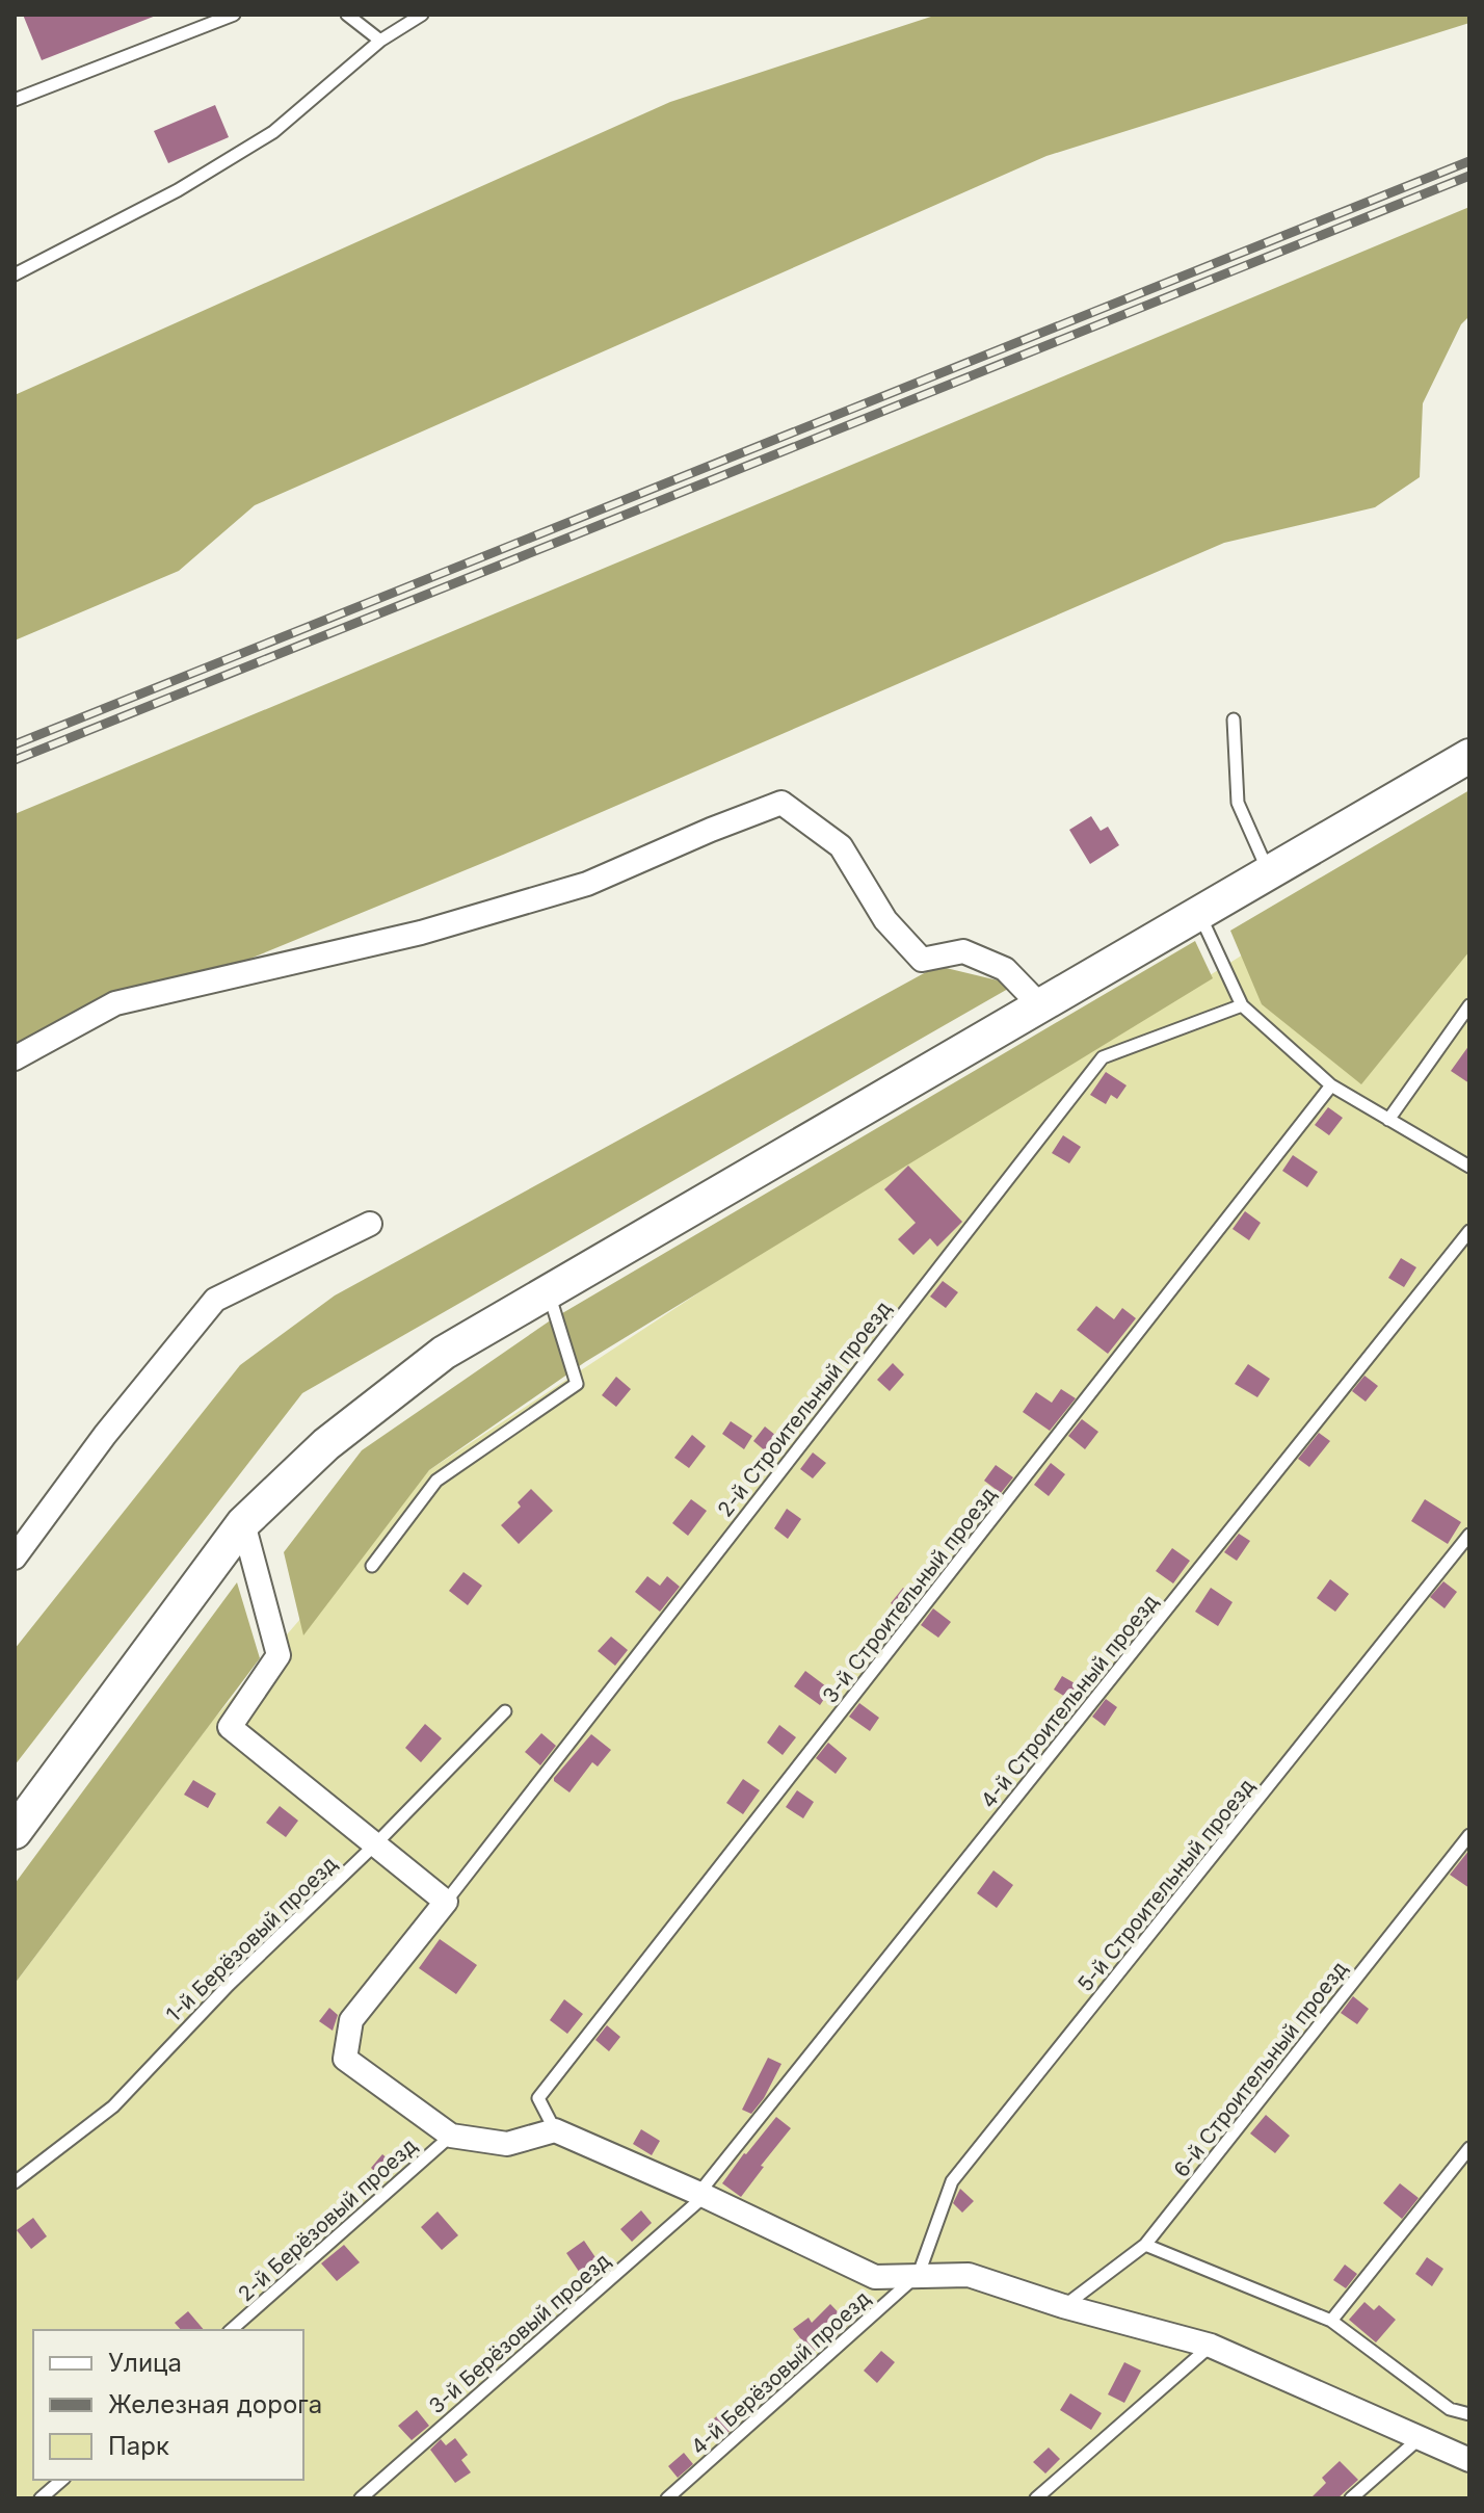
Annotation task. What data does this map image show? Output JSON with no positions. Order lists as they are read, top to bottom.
{
  "streets": {
    "lane": [
      "2-й Строительный проезд",
      "3-й Строительный проезд",
      "4-й Строительный проезд",
      "5-й Строительный проезд",
      "1-й Берёзовый проезд",
      "6-й Строительный проезд",
      "2-й Берёзовый проезд",
      "3-й Берёзовый проезд",
      "4-й Берёзовый проезд"
    ]
  },
  "crossings": [
    ["4-й Строительный проезд", "3-й Берёзовый проезд"],
    ["5-й Строительный проезд", "4-й Берёзовый проезд"]
  ],
  "legend": ["Улица", "Железная дорога", "Парк"]
}
